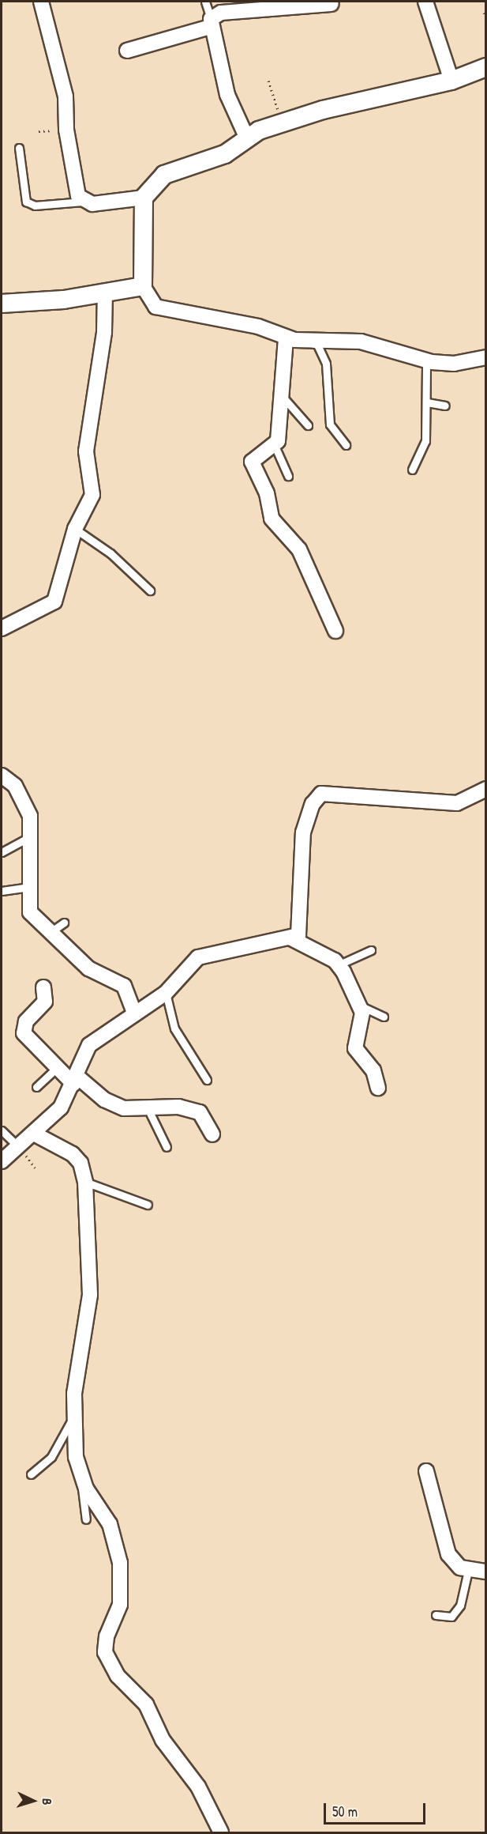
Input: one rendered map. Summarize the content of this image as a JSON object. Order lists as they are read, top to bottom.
{
  "scale_bar": "50 m",
  "north": "right"
}
